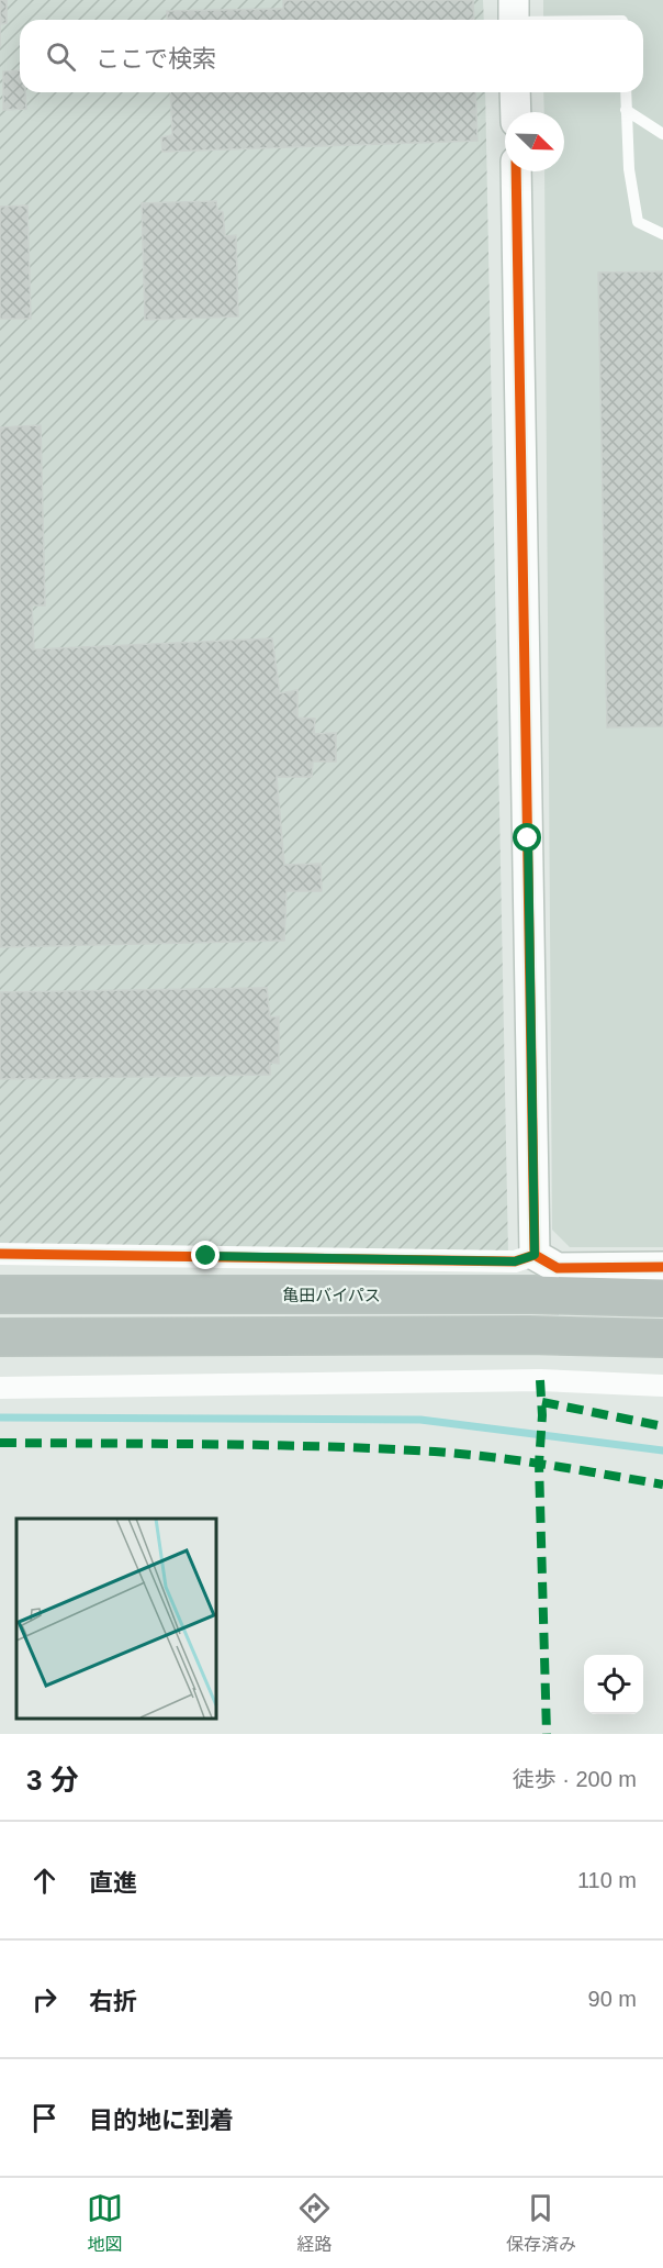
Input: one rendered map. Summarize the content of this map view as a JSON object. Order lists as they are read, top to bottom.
{
  "streets": {
    "highway": ["亀田バイパス"]
  },
  "north": "bottom right",
  "page": {
    "search": "ここで検索",
    "heading": ["3 分", "徒歩 · 200 m"],
    "list": [
      ["直進", "110 m"],
      ["右折", "90 m"],
      "目的地に到着"
    ],
    "nav": ["地図", "経路", "保存済み"]
  }
}
